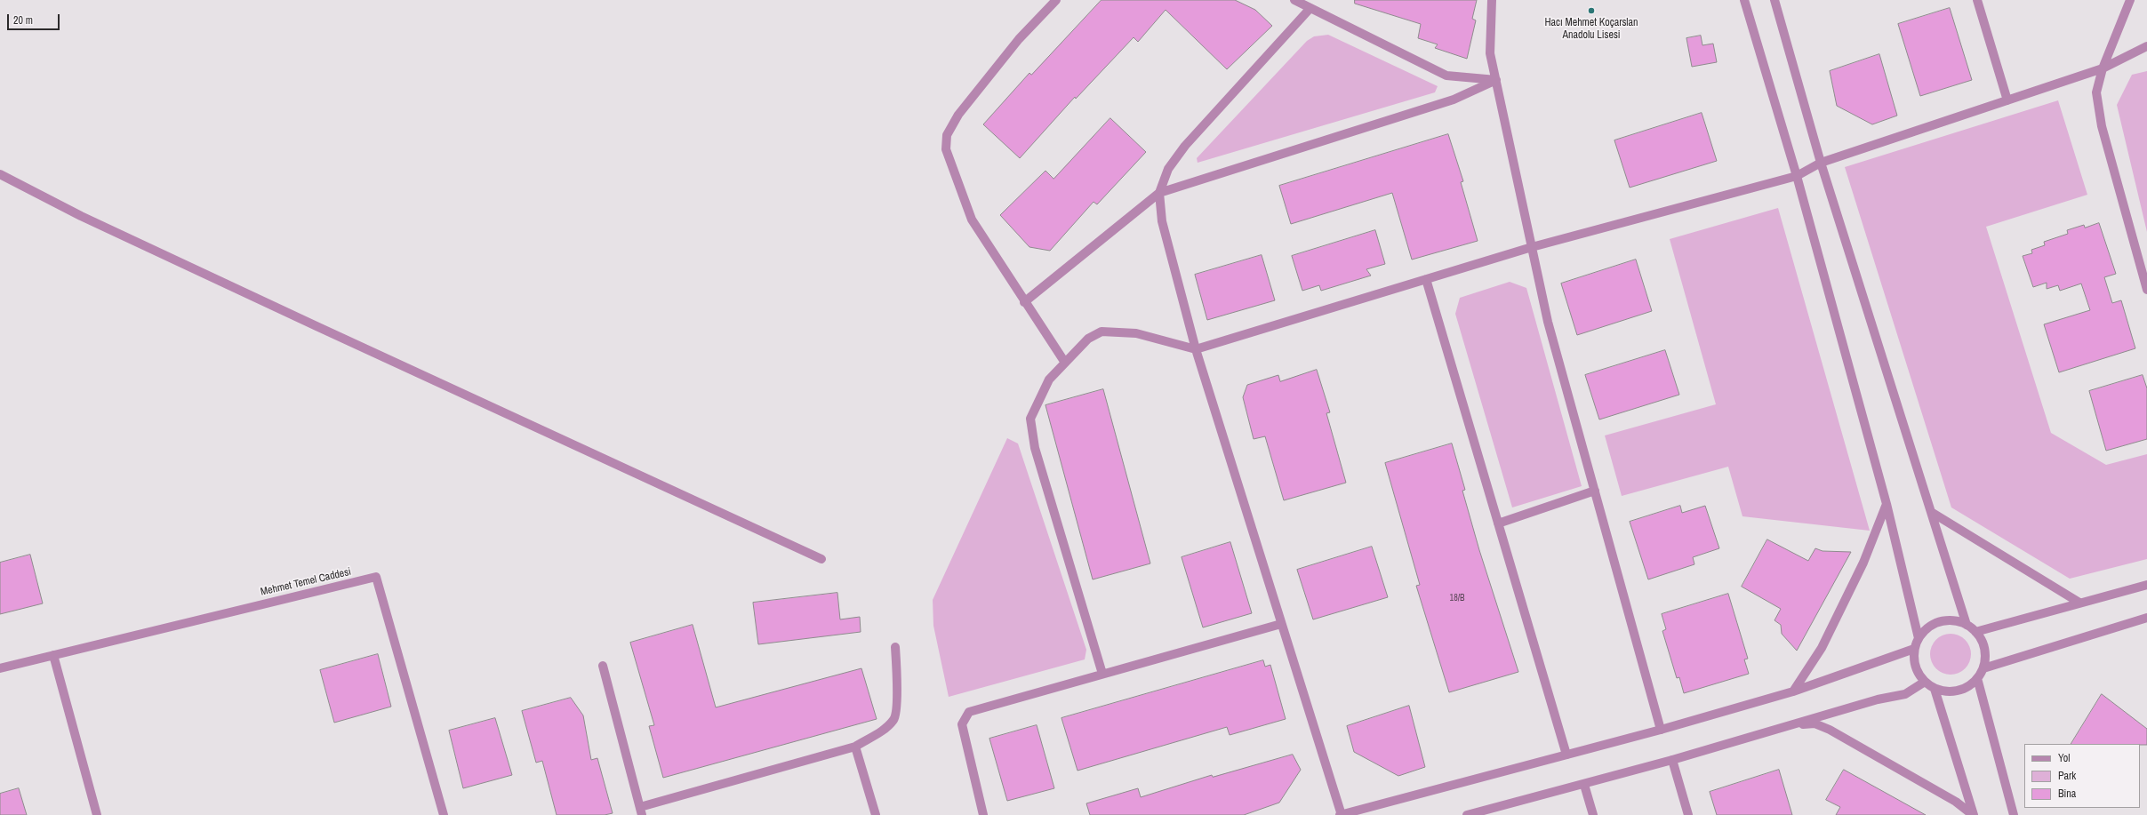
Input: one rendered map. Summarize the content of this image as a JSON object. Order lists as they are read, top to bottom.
{
  "streets": {
    "street": ["Mehmet Temel Caddesi"]
  },
  "places": ["Hacı Mehmet Koçarslan Anadolu Lisesi"],
  "house_numbers": ["18/B"],
  "legend": ["Yol", "Park", "Bina"],
  "scale_bar": "20 m"
}
